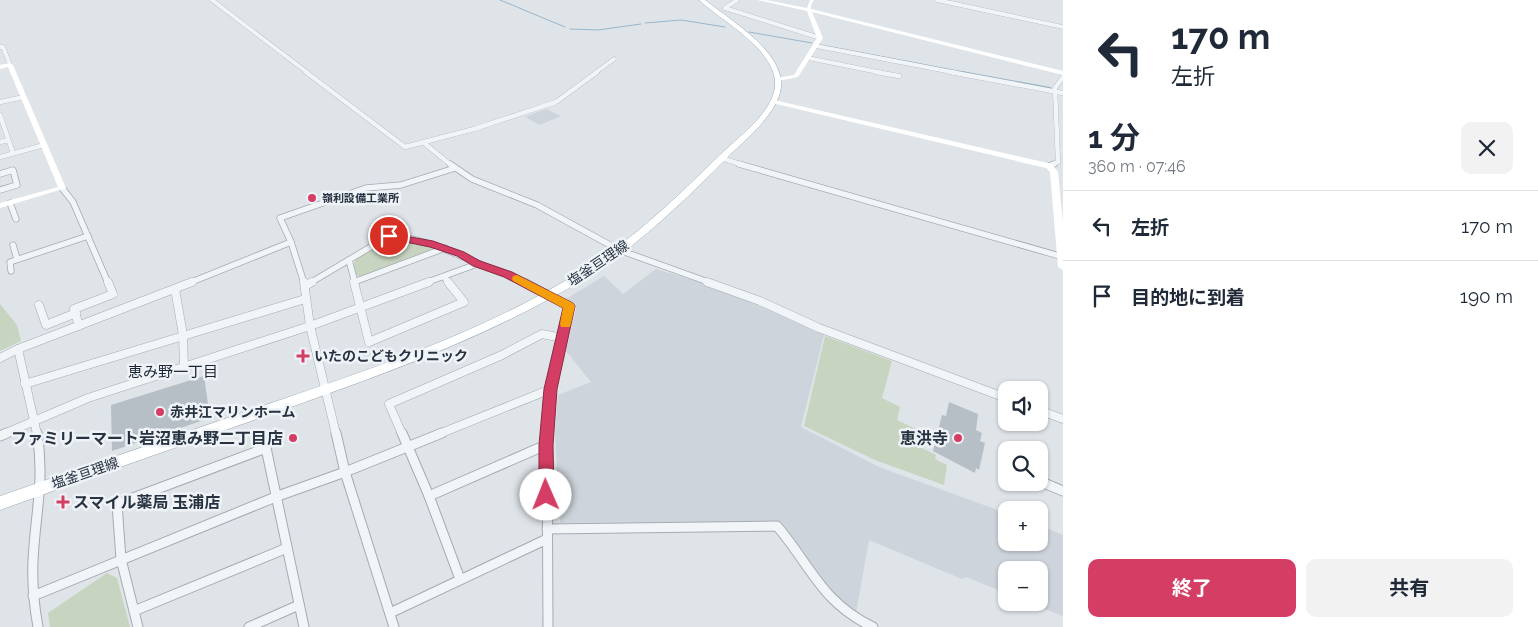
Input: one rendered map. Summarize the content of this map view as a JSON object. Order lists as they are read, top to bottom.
{
  "streets": {
    "main road": ["塩釜亘理線"]
  },
  "districts": ["恵み野一丁目"],
  "places": {
    "other": [
      "嶺利設備工業所",
      "赤井江マリンホーム",
      "ファミリーマート岩沼恵み野二丁目店",
      "恵洪寺"
    ],
    "health": ["いたのこどもクリニック", "スマイル薬局 玉浦店"]
  },
  "page": {
    "turn": ["170 m", "左折"],
    "heading": ["1 分", "360 m · 07:46"],
    "list": [
      {
        "name": "左折",
        "value": "170 m"
      },
      {
        "name": "目的地に到着",
        "value": "190 m"
      }
    ],
    "map_buttons": ["+", "−"],
    "buttons": ["終了", "共有"]
  }
}
